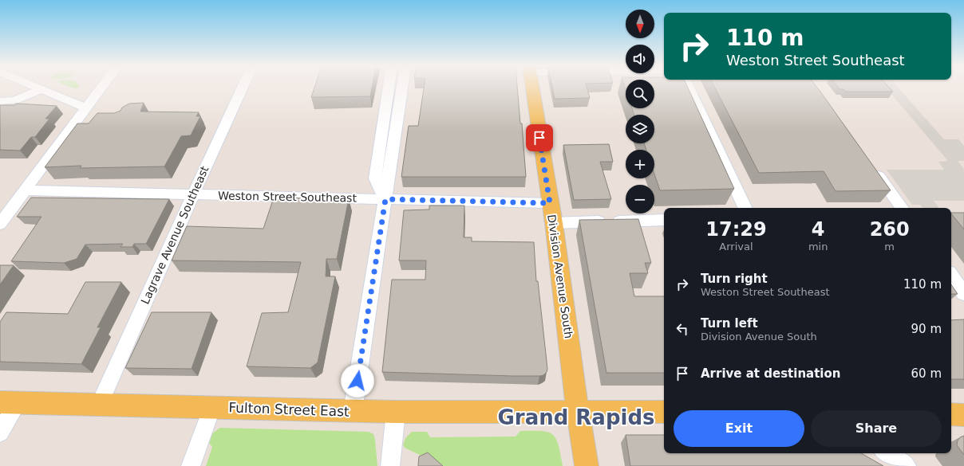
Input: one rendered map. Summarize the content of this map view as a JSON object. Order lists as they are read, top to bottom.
{
  "streets": {
    "main road": ["Division Avenue South", "Fulton Street East"],
    "street": ["Weston Street Southeast", "Lagrave Avenue Southeast"]
  },
  "crossings": [
    ["Weston Street Southeast", "Lagrave Avenue Southeast"],
    ["Weston Street Southeast", "Division Avenue South"],
    ["Lagrave Avenue Southeast", "Fulton Street East"],
    ["Division Avenue South", "Fulton Street East"]
  ],
  "districts": ["Grand Rapids"],
  "north": "bottom",
  "page": {
    "map_buttons": ["+", "−"],
    "turn": ["110 m", "Weston Street Southeast"],
    "eta": [
      "17:29",
      "Arrival",
      "4",
      "min",
      "260",
      "m"
    ],
    "list": [
      {
        "name": "Turn right",
        "note": "Weston Street Southeast",
        "value": "110 m"
      },
      {
        "name": "Turn left",
        "note": "Division Avenue South",
        "value": "90 m"
      },
      {
        "name": "Arrive at destination",
        "value": "60 m"
      }
    ],
    "buttons": ["Exit", "Share"]
  }
}
